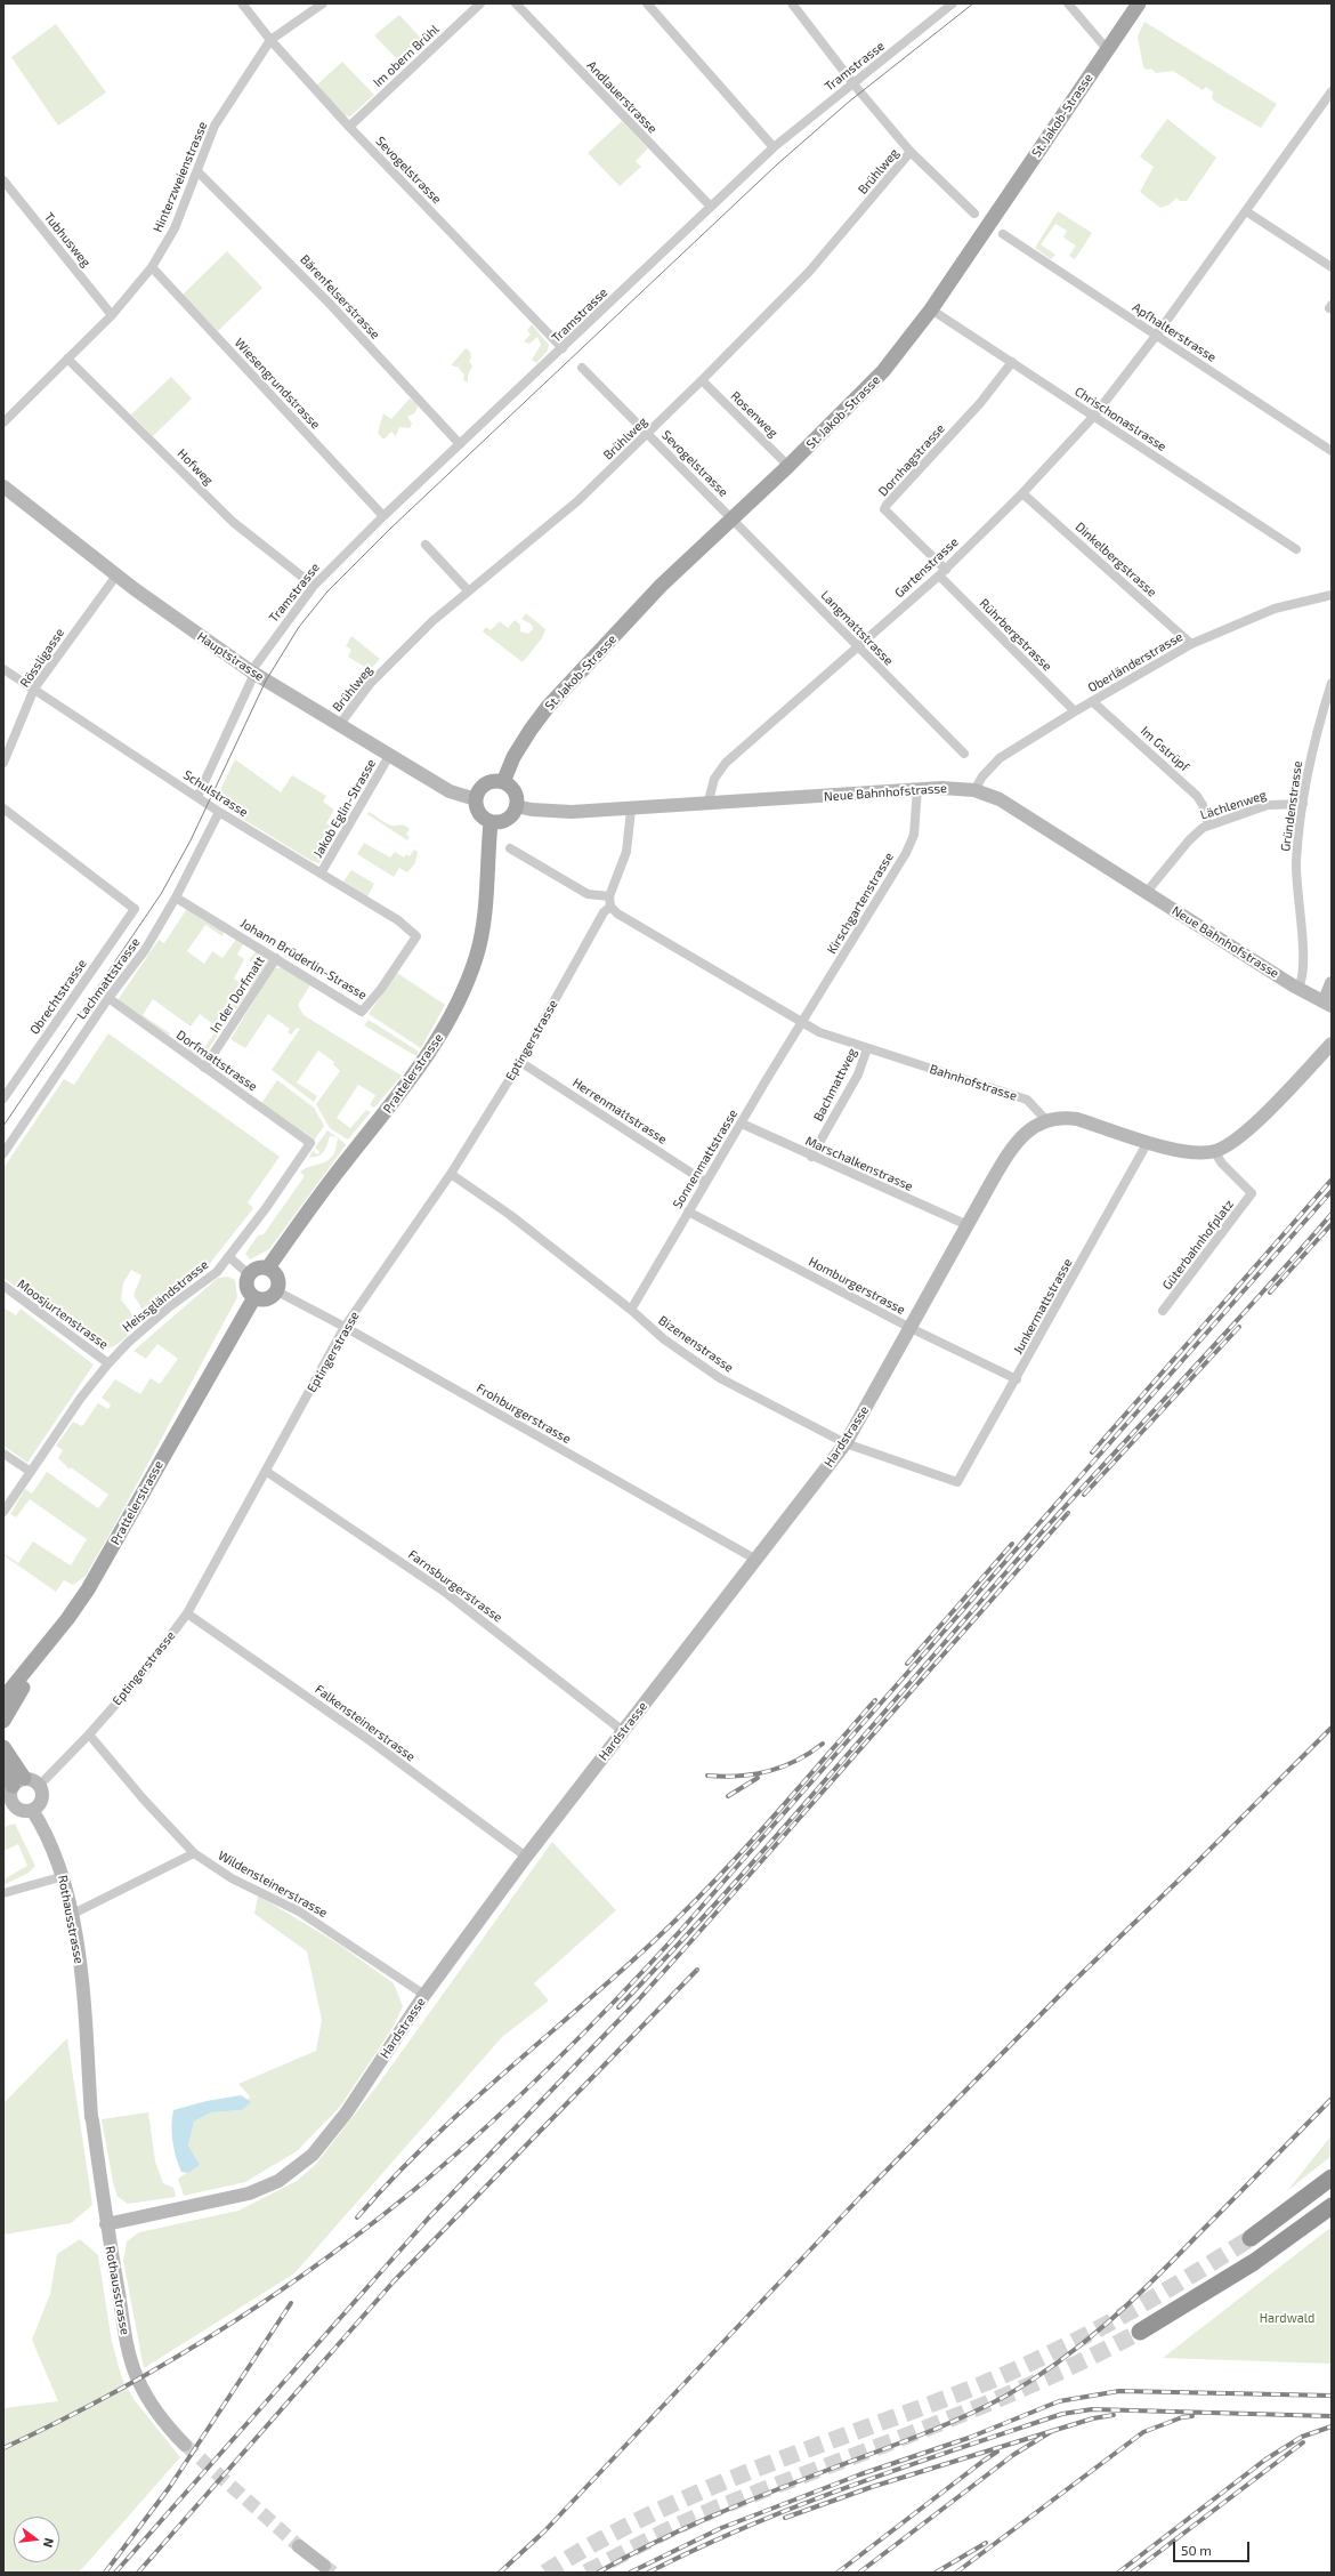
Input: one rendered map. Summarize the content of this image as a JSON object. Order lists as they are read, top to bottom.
{
  "streets": {
    "main road": ["St. Jakob-Strasse", "Prattelerstrasse"],
    "street": [
      "Im obern Brühl",
      "Tramstrasse",
      "Andlauerstrasse",
      "Sevogelstrasse",
      "Brühlweg",
      "Hinterzweienstrasse",
      "Tubhusweg",
      "Bärenfelserstrasse",
      "Apfhalterstrasse",
      "Wiesengrundstrasse",
      "Rosenweg",
      "Chrischonastrasse",
      "Dornhagstrasse",
      "Hofweg",
      "Dinkelbergstrasse",
      "Gartenstrasse",
      "Langmattstrasse",
      "Rührbergstrasse",
      "Hauptstrasse",
      "Rössligasse",
      "Oberländerstrasse",
      "Im Gstrüpf",
      "Neue Bahnhofstrasse",
      "Schulstrasse",
      "Lächlenweg",
      "Gründenstrasse",
      "Jakob Eglin-Strasse",
      "Kirschgartenstrasse",
      "Johann Brüderlin-Strasse",
      "Lachmattstrasse",
      "In der Dorfmatt",
      "Obrechtstrasse",
      "Eptingerstrasse",
      "Dorfmattstrasse",
      "Bahnhofstrasse",
      "Bachmattweg",
      "Herrenmattstrasse",
      "Sonnenmattstrasse",
      "Marschalkenstrasse",
      "Güterbahnhofplatz",
      "Homburgerstrasse",
      "Heissgländstrasse",
      "Junkermattstrasse",
      "Moosjurtenstrasse",
      "Bizenenstrasse",
      "Frohburgerstrasse",
      "Hardstrasse",
      "Farnsburgerstrasse",
      "Falkensteinerstrasse",
      "Wildensteinerstrasse",
      "Rothausstrasse"
    ]
  },
  "crossings": [
    ["Im obern Brühl", "Sevogelstrasse"],
    ["Tramstrasse", "Andlauerstrasse"],
    ["Tramstrasse", "Sevogelstrasse"],
    ["Tramstrasse", "Bärenfelserstrasse"],
    ["Tramstrasse", "Wiesengrundstrasse"],
    ["Tramstrasse", "Hofweg"],
    ["Tramstrasse", "Hauptstrasse"],
    ["Tramstrasse", "Schulstrasse"],
    ["St. Jakob-Strasse", "Sevogelstrasse"],
    ["St. Jakob-Strasse", "Rosenweg"],
    ["St. Jakob-Strasse", "Chrischonastrasse"],
    ["St. Jakob-Strasse", "Langmattstrasse"],
    ["St. Jakob-Strasse", "Hauptstrasse"],
    ["St. Jakob-Strasse", "Neue Bahnhofstrasse"],
    ["St. Jakob-Strasse", "Prattelerstrasse"],
    ["Sevogelstrasse", "Brühlweg"],
    ["Sevogelstrasse", "Hinterzweienstrasse"],
    ["Sevogelstrasse", "Langmattstrasse"],
    ["Brühlweg", "Rosenweg"],
    ["Brühlweg", "Hauptstrasse"],
    ["Hinterzweienstrasse", "Tubhusweg"],
    ["Hinterzweienstrasse", "Bärenfelserstrasse"],
    ["Hinterzweienstrasse", "Wiesengrundstrasse"],
    ["Hinterzweienstrasse", "Hofweg"],
    ["Apfhalterstrasse", "Gartenstrasse"],
    ["Chrischonastrasse", "Dornhagstrasse"],
    ["Chrischonastrasse", "Gartenstrasse"],
    ["Dornhagstrasse", "Gartenstrasse"],
    ["Dornhagstrasse", "Rührbergstrasse"],
    ["Dinkelbergstrasse", "Gartenstrasse"],
    ["Dinkelbergstrasse", "Oberländerstrasse"],
    ["Gartenstrasse", "Langmattstrasse"],
    ["Gartenstrasse", "Rührbergstrasse"],
    ["Gartenstrasse", "Neue Bahnhofstrasse"],
    ["Rührbergstrasse", "Oberländerstrasse"],
    ["Hauptstrasse", "Rössligasse"],
    ["Hauptstrasse", "Neue Bahnhofstrasse"],
    ["Hauptstrasse", "Jakob Eglin-Strasse"],
    ["Hauptstrasse", "Prattelerstrasse"],
    ["Rössligasse", "Schulstrasse"],
    ["Oberländerstrasse", "Im Gstrüpf"],
    ["Oberländerstrasse", "Neue Bahnhofstrasse"],
    ["Im Gstrüpf", "Lächlenweg"],
    ["Neue Bahnhofstrasse", "Lächlenweg"],
    ["Neue Bahnhofstrasse", "Gründenstrasse"],
    ["Neue Bahnhofstrasse", "Kirschgartenstrasse"],
    ["Neue Bahnhofstrasse", "Prattelerstrasse"],
    ["Schulstrasse", "Jakob Eglin-Strasse"],
    ["Schulstrasse", "Johann Brüderlin-Strasse"],
    ["Schulstrasse", "Lachmattstrasse"],
    ["Lächlenweg", "Gründenstrasse"],
    ["Kirschgartenstrasse", "Bahnhofstrasse"],
    ["Kirschgartenstrasse", "Sonnenmattstrasse"],
    ["Johann Brüderlin-Strasse", "Lachmattstrasse"],
    ["Johann Brüderlin-Strasse", "In der Dorfmatt"],
    ["Lachmattstrasse", "Dorfmattstrasse"],
    ["In der Dorfmatt", "Dorfmattstrasse"],
    ["Eptingerstrasse", "Bahnhofstrasse"],
    ["Eptingerstrasse", "Herrenmattstrasse"],
    ["Eptingerstrasse", "Bizenenstrasse"],
    ["Eptingerstrasse", "Frohburgerstrasse"],
    ["Eptingerstrasse", "Farnsburgerstrasse"],
    ["Eptingerstrasse", "Falkensteinerstrasse"],
    ["Eptingerstrasse", "Wildensteinerstrasse"],
    ["Eptingerstrasse", "Rothausstrasse"],
    ["Dorfmattstrasse", "Heissgländstrasse"],
    ["Prattelerstrasse", "Frohburgerstrasse"],
    ["Bahnhofstrasse", "Bachmattweg"],
    ["Bahnhofstrasse", "Sonnenmattstrasse"],
    ["Bahnhofstrasse", "Hardstrasse"],
    ["Bachmattweg", "Marschalkenstrasse"],
    ["Herrenmattstrasse", "Sonnenmattstrasse"],
    ["Sonnenmattstrasse", "Marschalkenstrasse"],
    ["Sonnenmattstrasse", "Homburgerstrasse"],
    ["Sonnenmattstrasse", "Bizenenstrasse"],
    ["Marschalkenstrasse", "Hardstrasse"],
    ["Homburgerstrasse", "Junkermattstrasse"],
    ["Homburgerstrasse", "Hardstrasse"],
    ["Heissgländstrasse", "Moosjurtenstrasse"],
    ["Junkermattstrasse", "Bizenenstrasse"],
    ["Bizenenstrasse", "Hardstrasse"],
    ["Frohburgerstrasse", "Hardstrasse"],
    ["Hardstrasse", "Farnsburgerstrasse"],
    ["Hardstrasse", "Falkensteinerstrasse"],
    ["Hardstrasse", "Wildensteinerstrasse"],
    ["Hardstrasse", "Rothausstrasse"]
  ],
  "parks": ["Hardwald"],
  "scale_bar": "50 m",
  "north": "right"
}
